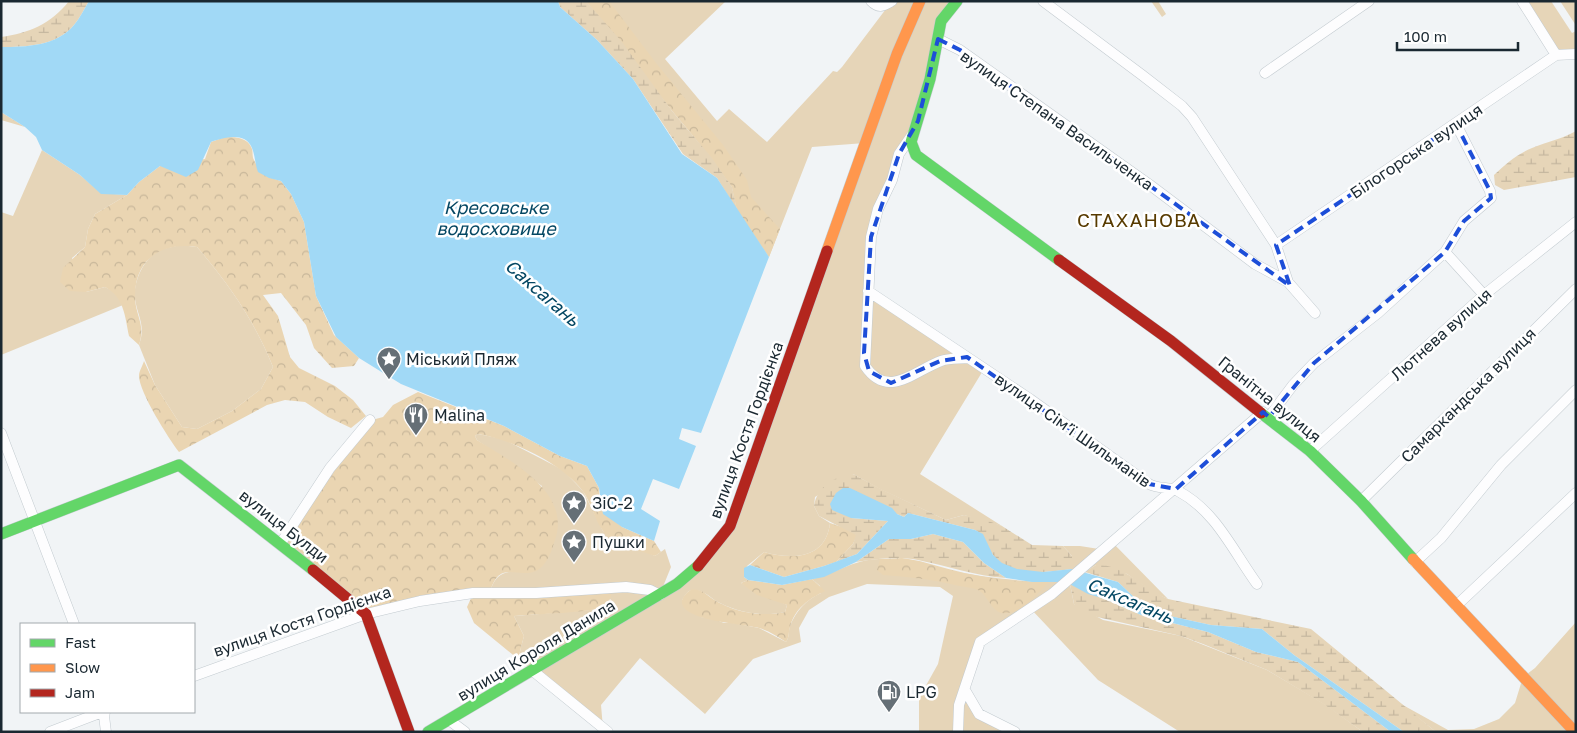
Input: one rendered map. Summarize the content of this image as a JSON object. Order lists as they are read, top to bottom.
{
  "streets": {
    "street": [
      "вулиця Степана Васильченка",
      "Білогорська вулиця",
      "Лютнева вулиця",
      "Самаркандська вулиця",
      "Гранітна вулиця",
      "вулиця Костя Гордієнка",
      "вулиця Сімʼї Шильманів",
      "вулиця Булди",
      "вулиця Короля Данила"
    ]
  },
  "crossings": [
    ["Лютнева вулиця", "Гранітна вулиця"],
    ["Самаркандська вулиця", "Гранітна вулиця"],
    ["вулиця Костя Гордієнка", "вулиця Булди"],
    ["вулиця Костя Гордієнка", "вулиця Короля Данила"]
  ],
  "districts": ["СТАХАНОВА"],
  "water": ["Кресовське водосховище", "Саксагань"],
  "places": {
    "place": ["Міський Пляж", "ЗіС-2", "Пушки"],
    "restaurant": ["Malina"],
    "fuel station": ["LPG"]
  },
  "legend": ["Fast", "Slow", "Jam"],
  "scale_bar": "100 m"
}
